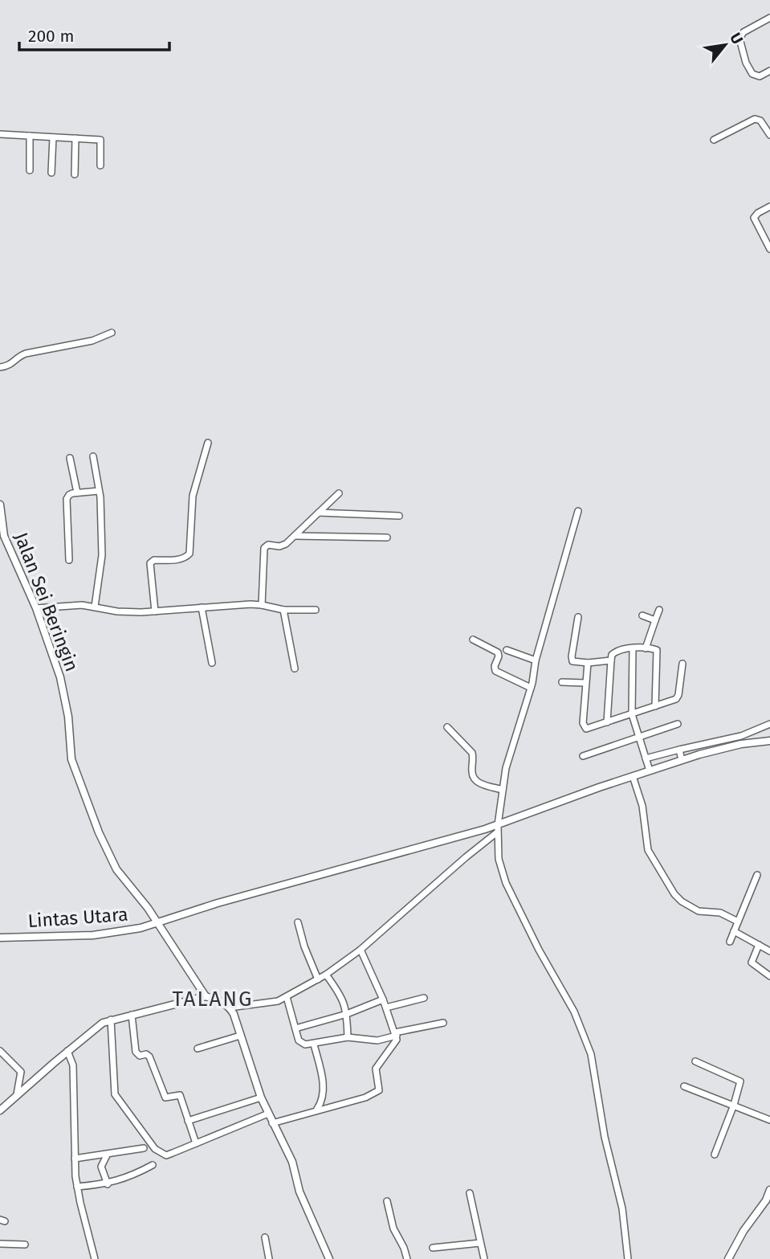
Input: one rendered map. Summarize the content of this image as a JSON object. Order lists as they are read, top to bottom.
{
  "streets": {
    "street": ["Jalan Sei Beringin", "Lintas Utara"]
  },
  "crossings": [
    ["Jalan Sei Beringin", "Lintas Utara"]
  ],
  "districts": ["TALANG"],
  "scale_bar": "200 m",
  "north": "top right"
}
